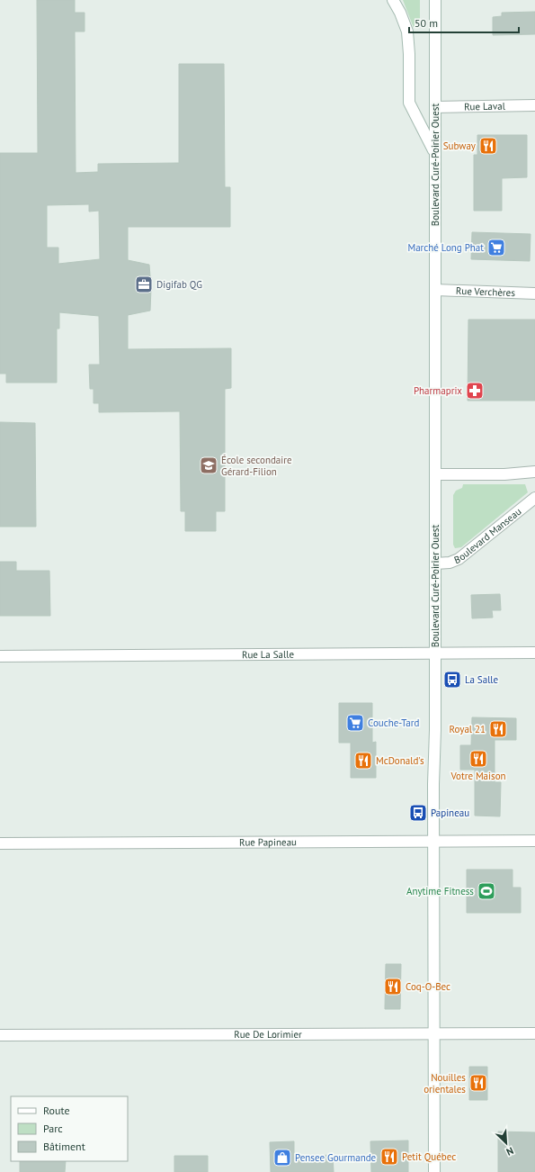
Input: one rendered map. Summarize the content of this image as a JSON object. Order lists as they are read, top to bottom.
{
  "streets": {
    "street": [
      "Rue Laval",
      "Boulevard Curé-Poirier Ouest",
      "Rue Verchères",
      "Boulevard Manseau",
      "Rue La Salle",
      "Rue Papineau",
      "Rue De Lorimier"
    ]
  },
  "crossings": [
    ["Rue Laval", "Boulevard Curé-Poirier Ouest"],
    ["Boulevard Curé-Poirier Ouest", "Rue Verchères"],
    ["Boulevard Curé-Poirier Ouest", "Boulevard Manseau"],
    ["Boulevard Curé-Poirier Ouest", "Rue La Salle"],
    ["Boulevard Curé-Poirier Ouest", "Rue Papineau"],
    ["Boulevard Curé-Poirier Ouest", "Rue De Lorimier"]
  ],
  "places": {
    "restaurant": [
      "Subway",
      "Royal 21",
      "Votre Maison",
      "McDonald's",
      "Coq-O-Bec",
      "Nouilles orientales",
      "Petit Québec"
    ],
    "supermarket": ["Marché Long Phat", "Couche-Tard"],
    "office": ["Digifab QG"],
    "pharmacy": ["Pharmaprix"],
    "school or university": ["École secondaire Gérard-Filion"],
    "bus stop": ["La Salle", "Papineau"],
    "sports": ["Anytime Fitness"],
    "shop": ["Pensee Gourmande"]
  },
  "legend": ["Route", "Parc", "Bâtiment"],
  "scale_bar": "50 m",
  "north": "bottom right"
}
